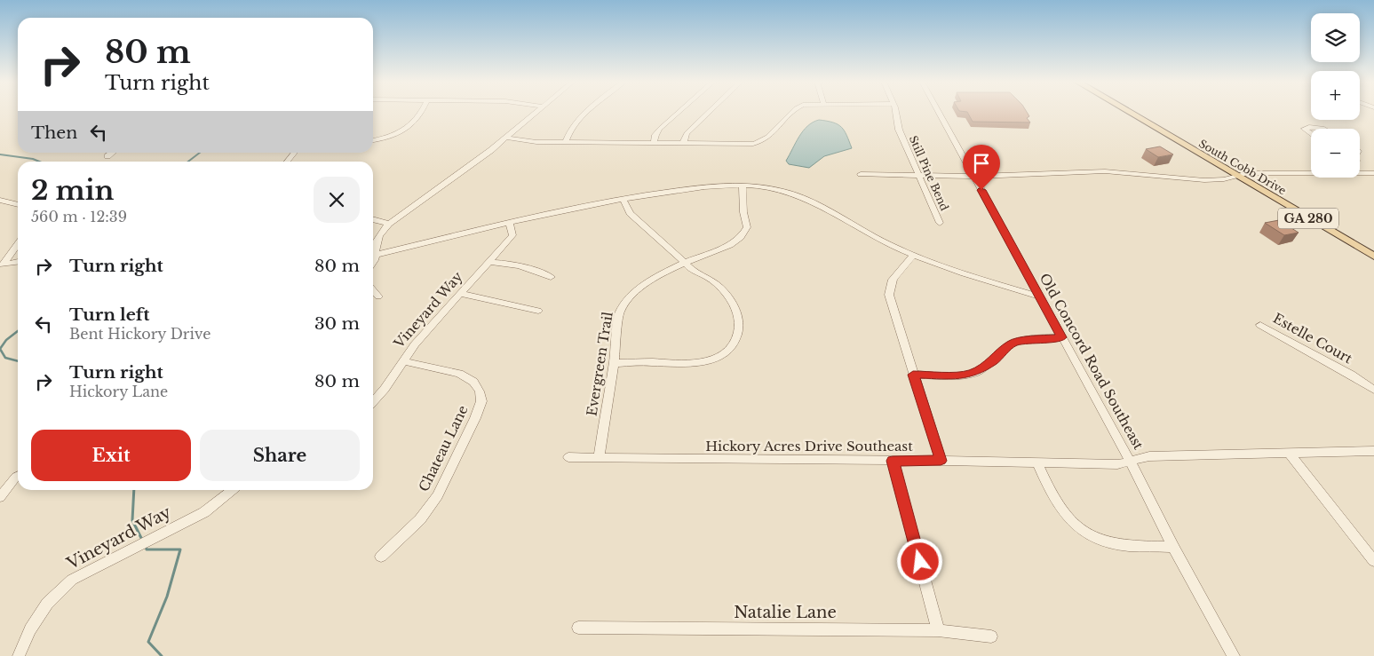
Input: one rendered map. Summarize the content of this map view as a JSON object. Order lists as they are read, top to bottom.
{
  "streets": {
    "main road": ["South Cobb Drive", "GA 280"],
    "street": [
      "Still Pine Bend",
      "Vineyard Way",
      "Estelle Court",
      "Old Concord Road Southeast",
      "Evergreen Trail",
      "Hickory Acres Drive Southeast",
      "Chateau Lane",
      "Natalie Lane"
    ]
  },
  "crossings": [
    ["Vineyard Way", "Chateau Lane"],
    ["Old Concord Road Southeast", "Hickory Acres Drive Southeast"],
    ["Evergreen Trail", "Hickory Acres Drive Southeast"]
  ],
  "page": {
    "map_buttons": ["+", "−"],
    "turn": ["80 m", "Turn right"],
    "then": "Then",
    "heading": ["2 min", "560 m · 12:39"],
    "list": [
      {
        "name": "Turn right",
        "value": "80 m"
      },
      {
        "name": "Turn left",
        "note": "Bent Hickory Drive",
        "value": "30 m"
      },
      {
        "name": "Turn right",
        "note": "Hickory Lane",
        "value": "80 m"
      }
    ],
    "buttons": ["Exit", "Share"]
  }
}
